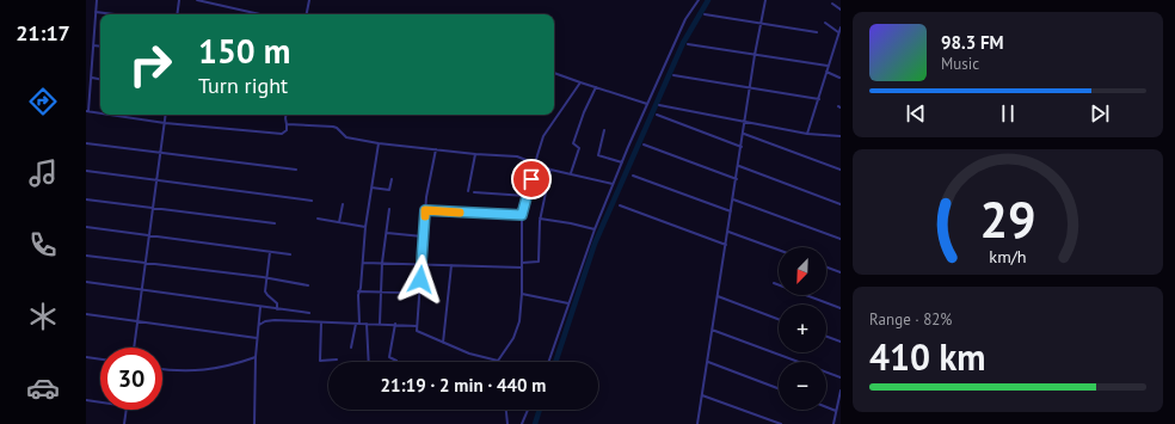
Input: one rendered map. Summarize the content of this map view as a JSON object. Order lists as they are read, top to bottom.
{
  "north": "bottom left",
  "page": {
    "tabs": "21:17",
    "turn": ["150 m", "Turn right"],
    "song": ["98.3 FM", "Music"],
    "map_buttons": ["+", "−"],
    "tile": ["Range · 82%", "410 km"],
    "limit": "30",
    "trip": "21:19 · 2 min · 440 m",
    "gauge": ["29", "km/h"]
  }
}
